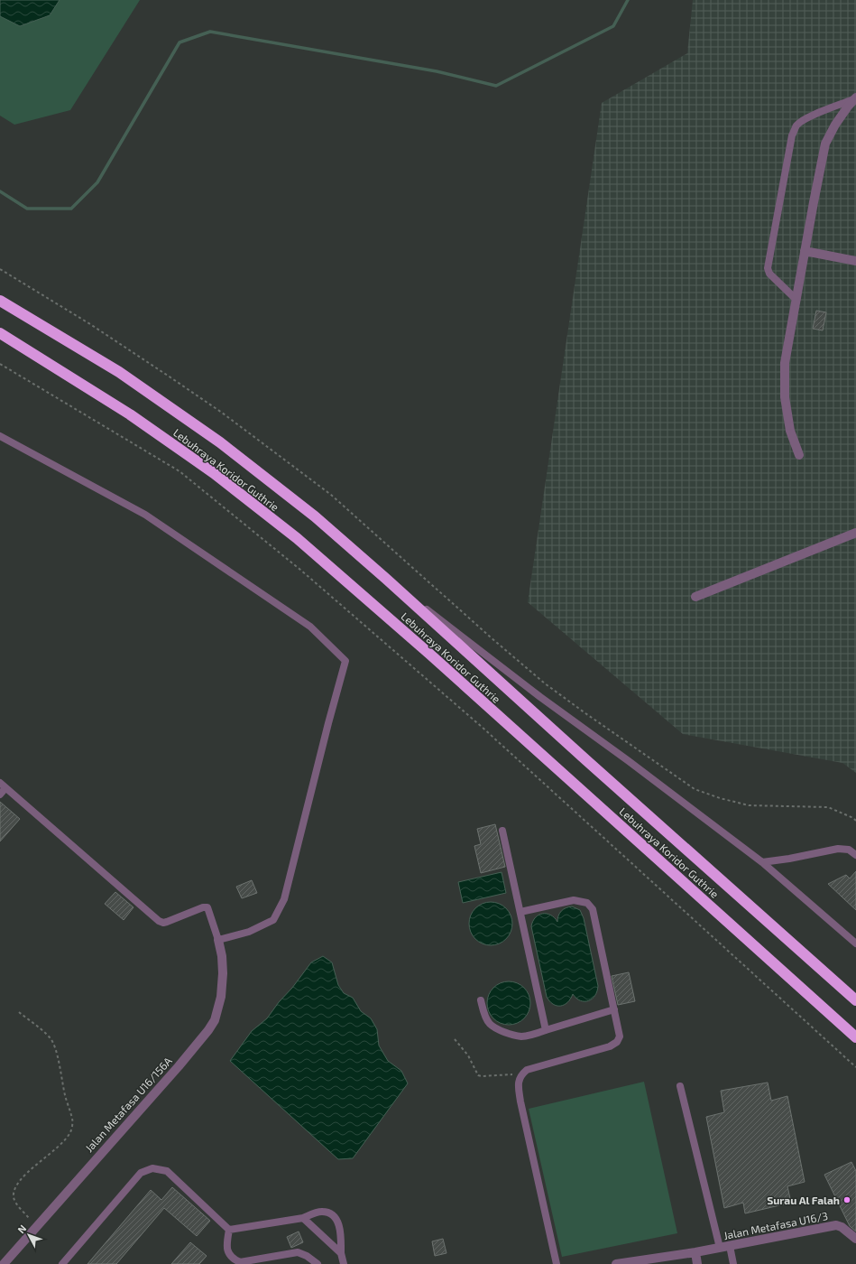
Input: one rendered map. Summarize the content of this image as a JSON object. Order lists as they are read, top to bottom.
{
  "streets": {
    "highway": ["Lebuhraya Koridor Guthrie"],
    "street": ["Jalan Metafasa U16/156A", "Jalan Metafasa U16/3"]
  },
  "places": ["Surau Al Falah"],
  "north": "top left"
}
